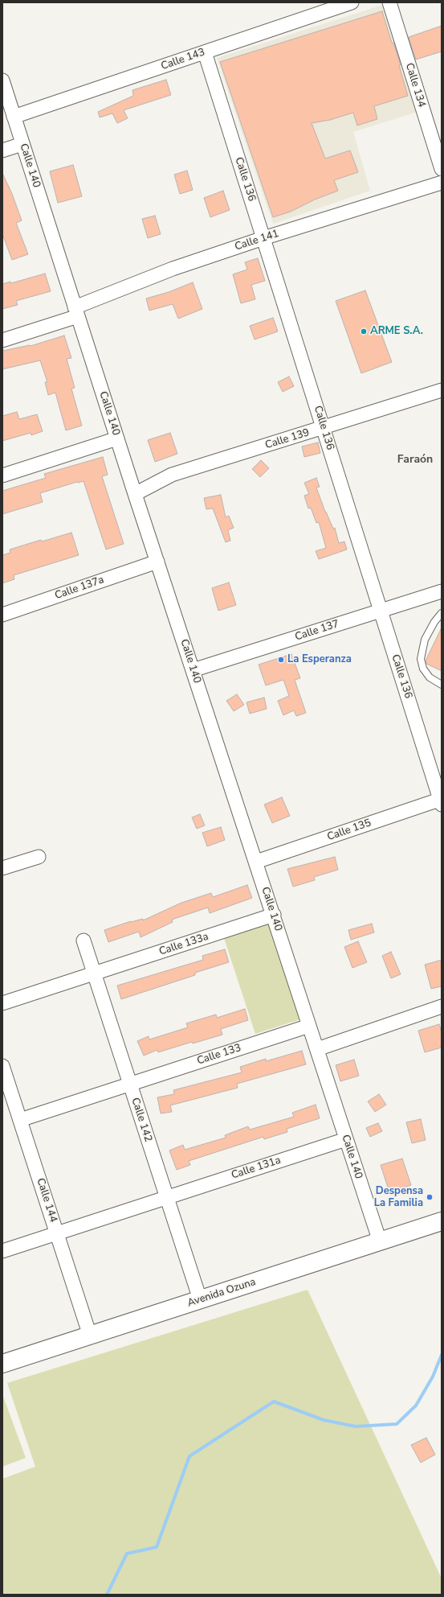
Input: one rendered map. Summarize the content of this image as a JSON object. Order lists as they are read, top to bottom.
{
  "streets": {
    "main road": ["Avenida Ozuna"],
    "street": [
      "Calle 143",
      "Calle 134",
      "Calle 140",
      "Calle 136",
      "Calle 141",
      "Calle 139",
      "Calle 137a",
      "Calle 137",
      "Calle 135",
      "Calle 133a",
      "Calle 133",
      "Calle 142",
      "Calle 131a",
      "Calle 144"
    ]
  },
  "crossings": [
    ["Calle 143", "Calle 140"],
    ["Calle 143", "Calle 136"],
    ["Calle 140", "Calle 141"],
    ["Calle 140", "Calle 139"],
    ["Calle 140", "Calle 137a"],
    ["Calle 140", "Calle 137"],
    ["Calle 140", "Calle 135"],
    ["Calle 140", "Calle 133a"],
    ["Calle 140", "Calle 133"],
    ["Calle 140", "Calle 131a"],
    ["Calle 140", "Avenida Ozuna"],
    ["Calle 136", "Calle 141"],
    ["Calle 136", "Calle 139"],
    ["Calle 136", "Calle 137"],
    ["Calle 136", "Calle 135"],
    ["Calle 133a", "Calle 142"],
    ["Calle 133", "Calle 142"],
    ["Calle 133", "Calle 144"],
    ["Calle 142", "Calle 131a"],
    ["Calle 142", "Avenida Ozuna"],
    ["Calle 131a", "Calle 144"],
    ["Calle 144", "Avenida Ozuna"]
  ],
  "districts": ["Faraón"],
  "places": ["ARME S.A.", "La Esperanza", "Despensa La Familia"]
}
